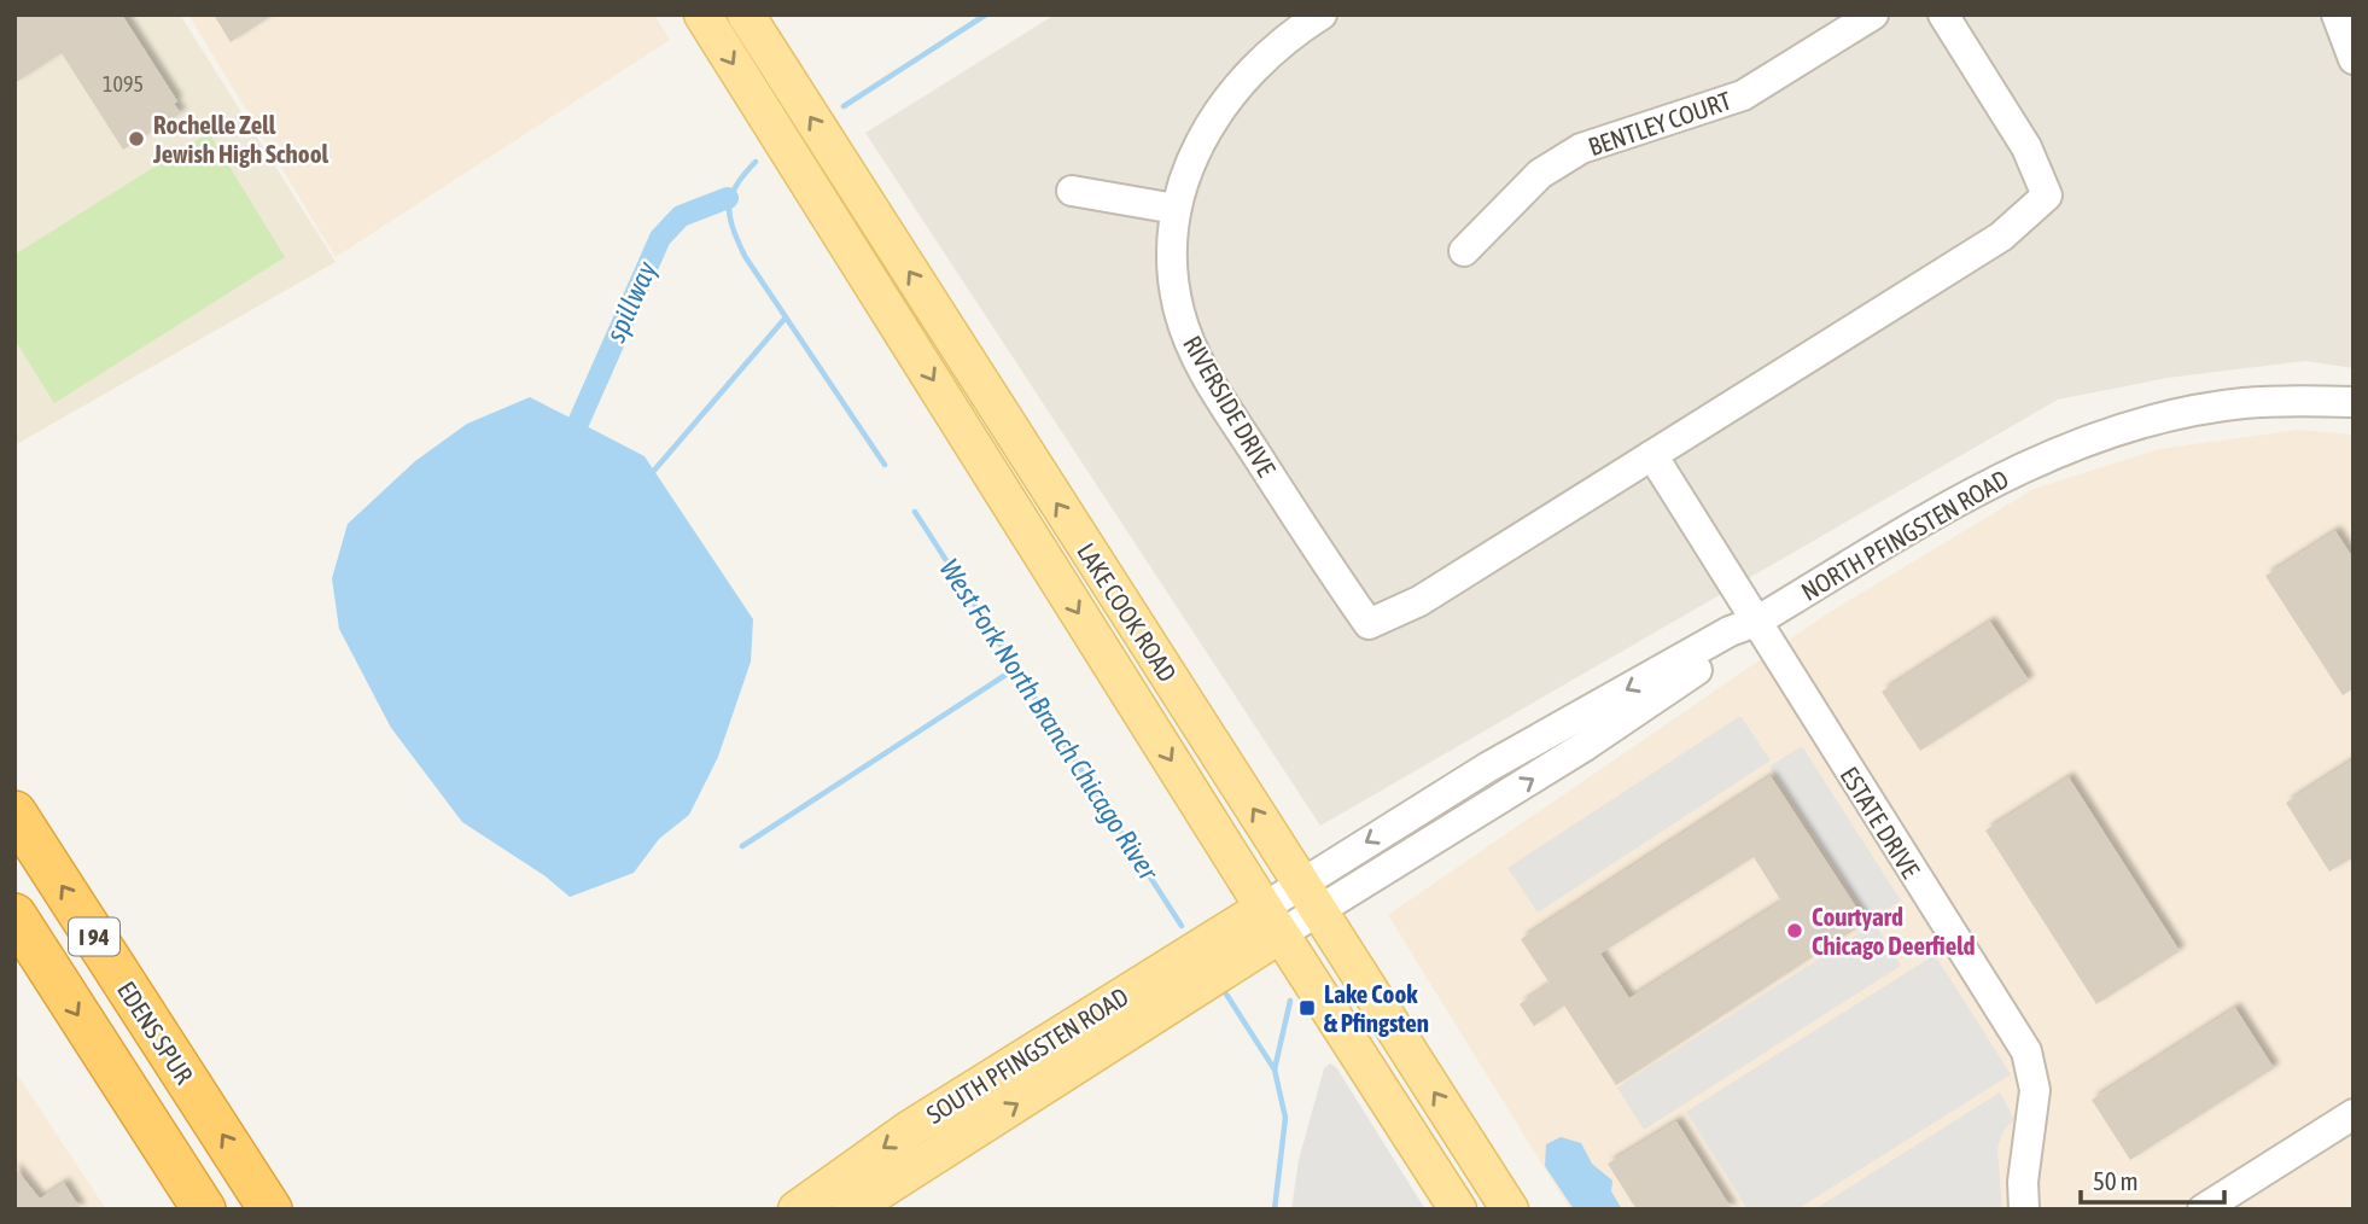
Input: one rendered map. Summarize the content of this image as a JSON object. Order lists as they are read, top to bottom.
{
  "streets": {
    "highway": ["I 94", "EDENS SPUR"],
    "main road": ["LAKE COOK ROAD", "SOUTH PFINGSTEN ROAD"],
    "street": [
      "BENTLEY COURT",
      "RIVERSIDE DRIVE",
      "NORTH PFINGSTEN ROAD",
      "ESTATE DRIVE"
    ]
  },
  "crossings": [
    ["RIVERSIDE DRIVE", "ESTATE DRIVE"],
    ["NORTH PFINGSTEN ROAD", "LAKE COOK ROAD"],
    ["NORTH PFINGSTEN ROAD", "ESTATE DRIVE"],
    ["NORTH PFINGSTEN ROAD", "SOUTH PFINGSTEN ROAD"],
    ["LAKE COOK ROAD", "SOUTH PFINGSTEN ROAD"]
  ],
  "water": ["spillway", "West Fork North Branch Chicago River"],
  "places": {
    "other": ["Rochelle Zell Jewish High School", "Courtyard Chicago Deerfield"],
    "transit": ["Lake Cook & Pfingsten"]
  },
  "house_numbers": ["1095"],
  "scale_bar": "50 m"
}
